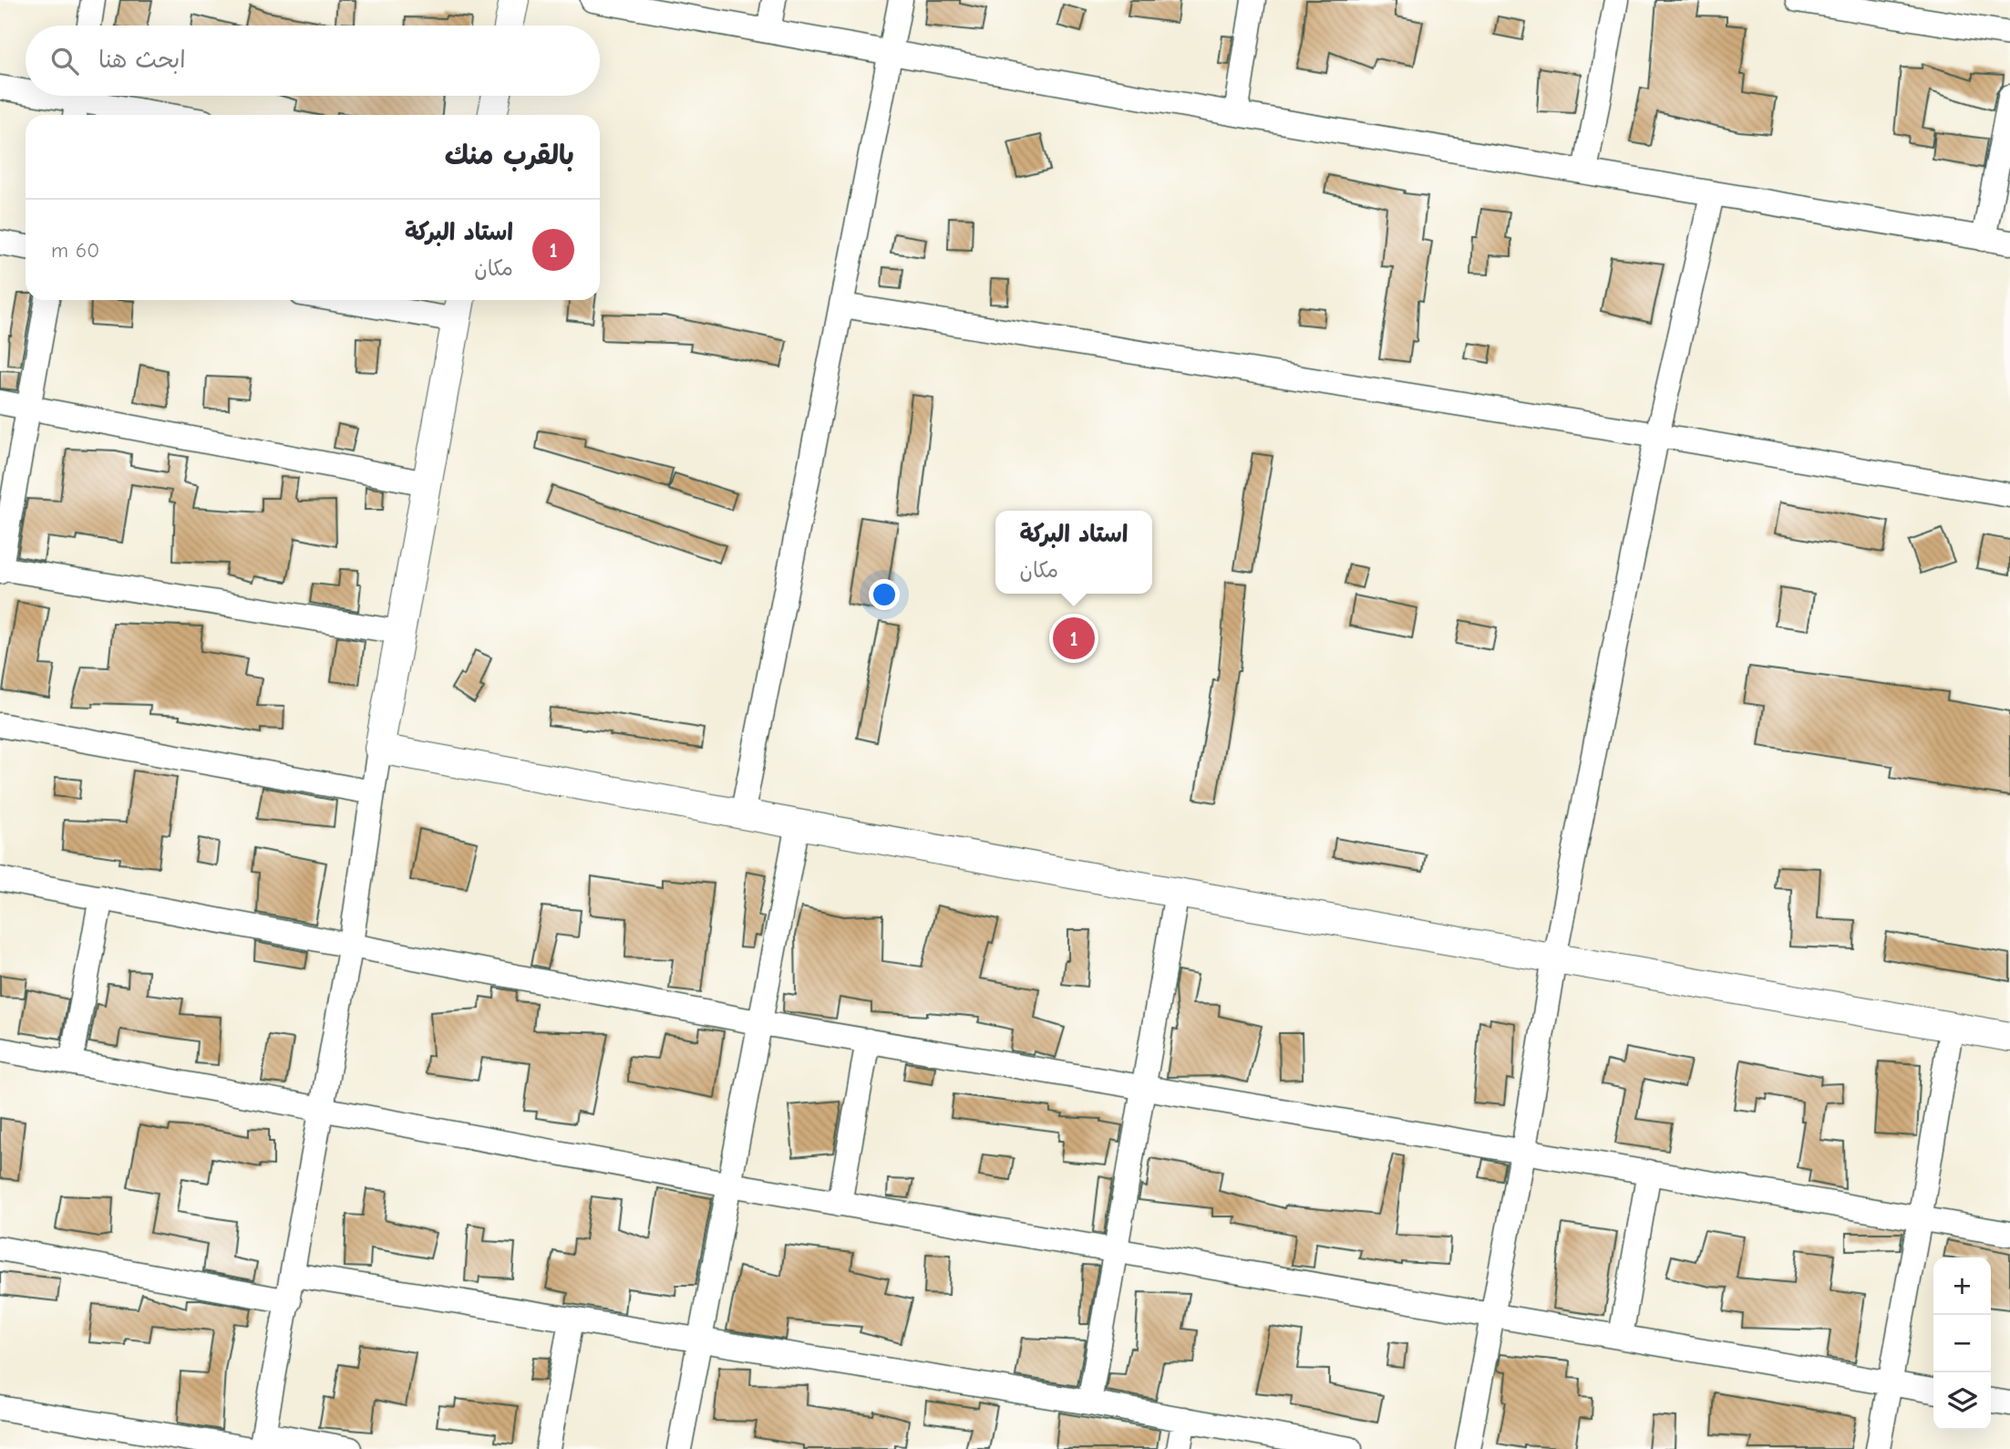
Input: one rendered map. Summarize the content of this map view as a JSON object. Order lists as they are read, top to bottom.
{
  "page": {
    "search": "ابحث هنا",
    "heading": "بالقرب منك",
    "list": [
      {
        "mark": "1",
        "name": "استاد البركة",
        "note": "مكان",
        "value": "60 m"
      }
    ],
    "popup": ["استاد البركة", "مكان"],
    "pins": "1",
    "map_buttons": ["+", "−"]
  }
}
